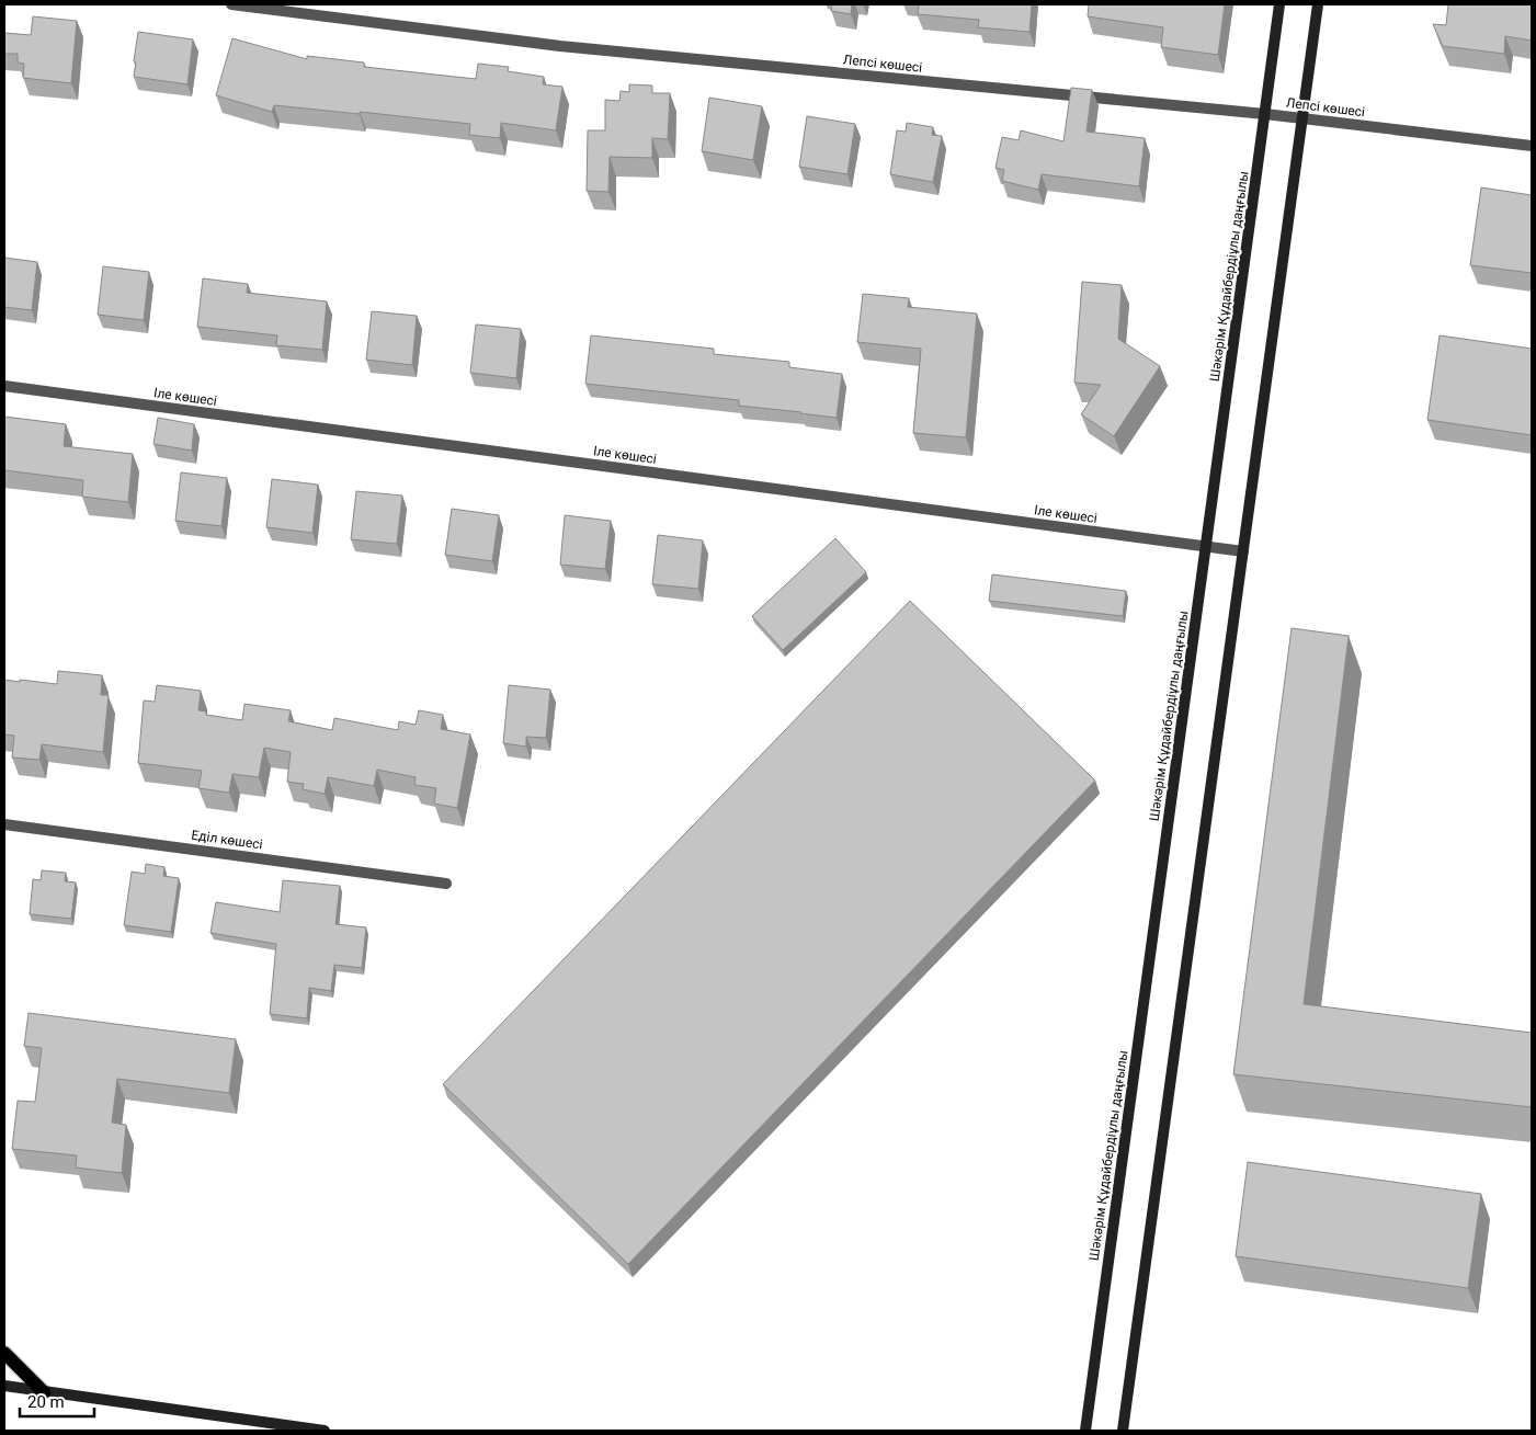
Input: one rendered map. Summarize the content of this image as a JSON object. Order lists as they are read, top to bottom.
{
  "streets": {
    "main road": ["Шәкәрім Құдайбердіұлы даңғылы"],
    "street": ["Лепсі көшесі", "Іле көшесі", "Еділ көшесі"]
  },
  "crossings": [
    ["Лепсі көшесі", "Шәкәрім Құдайбердіұлы даңғылы"],
    ["Шәкәрім Құдайбердіұлы даңғылы", "Іле көшесі"]
  ],
  "scale_bar": "20 m"
}
